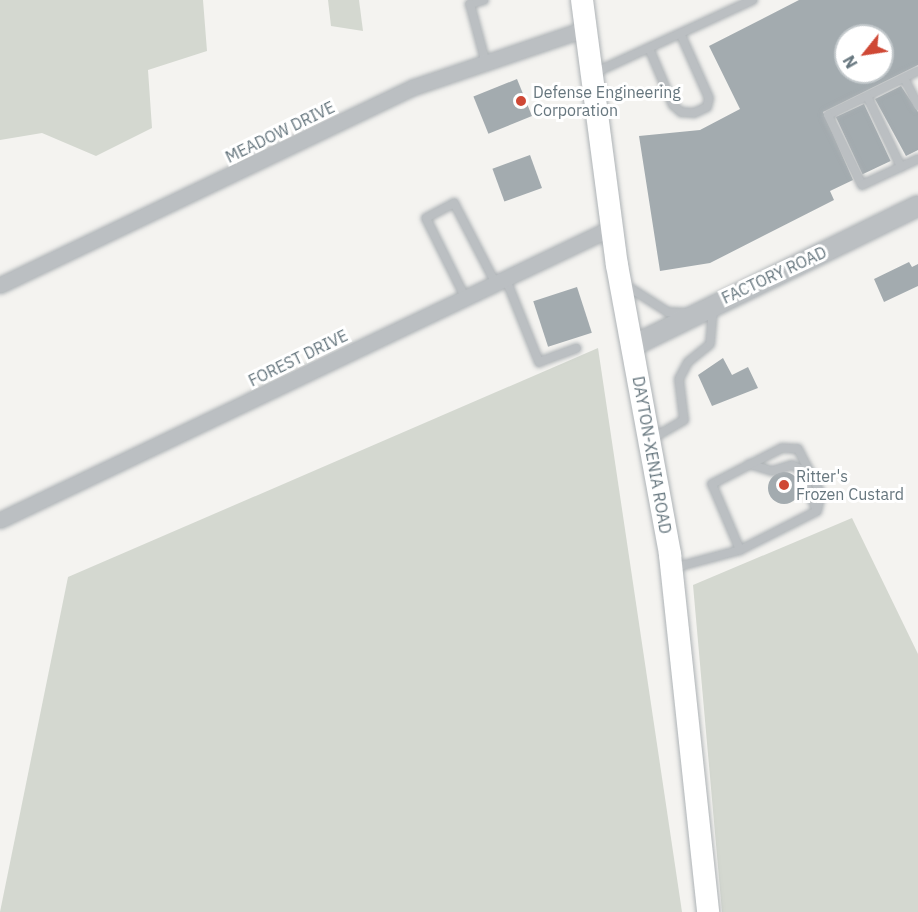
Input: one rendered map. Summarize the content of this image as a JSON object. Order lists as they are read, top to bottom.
{
  "streets": {
    "main road": ["DAYTON-XENIA ROAD"],
    "street": ["MEADOW DRIVE", "FACTORY ROAD", "FOREST DRIVE"]
  },
  "crossings": [
    ["MEADOW DRIVE", "DAYTON-XENIA ROAD"],
    ["FACTORY ROAD", "DAYTON-XENIA ROAD"],
    ["FOREST DRIVE", "DAYTON-XENIA ROAD"]
  ],
  "places": ["Defense Engineering Corporation", "Ritter's Frozen Custard"],
  "north": "bottom left"
}
